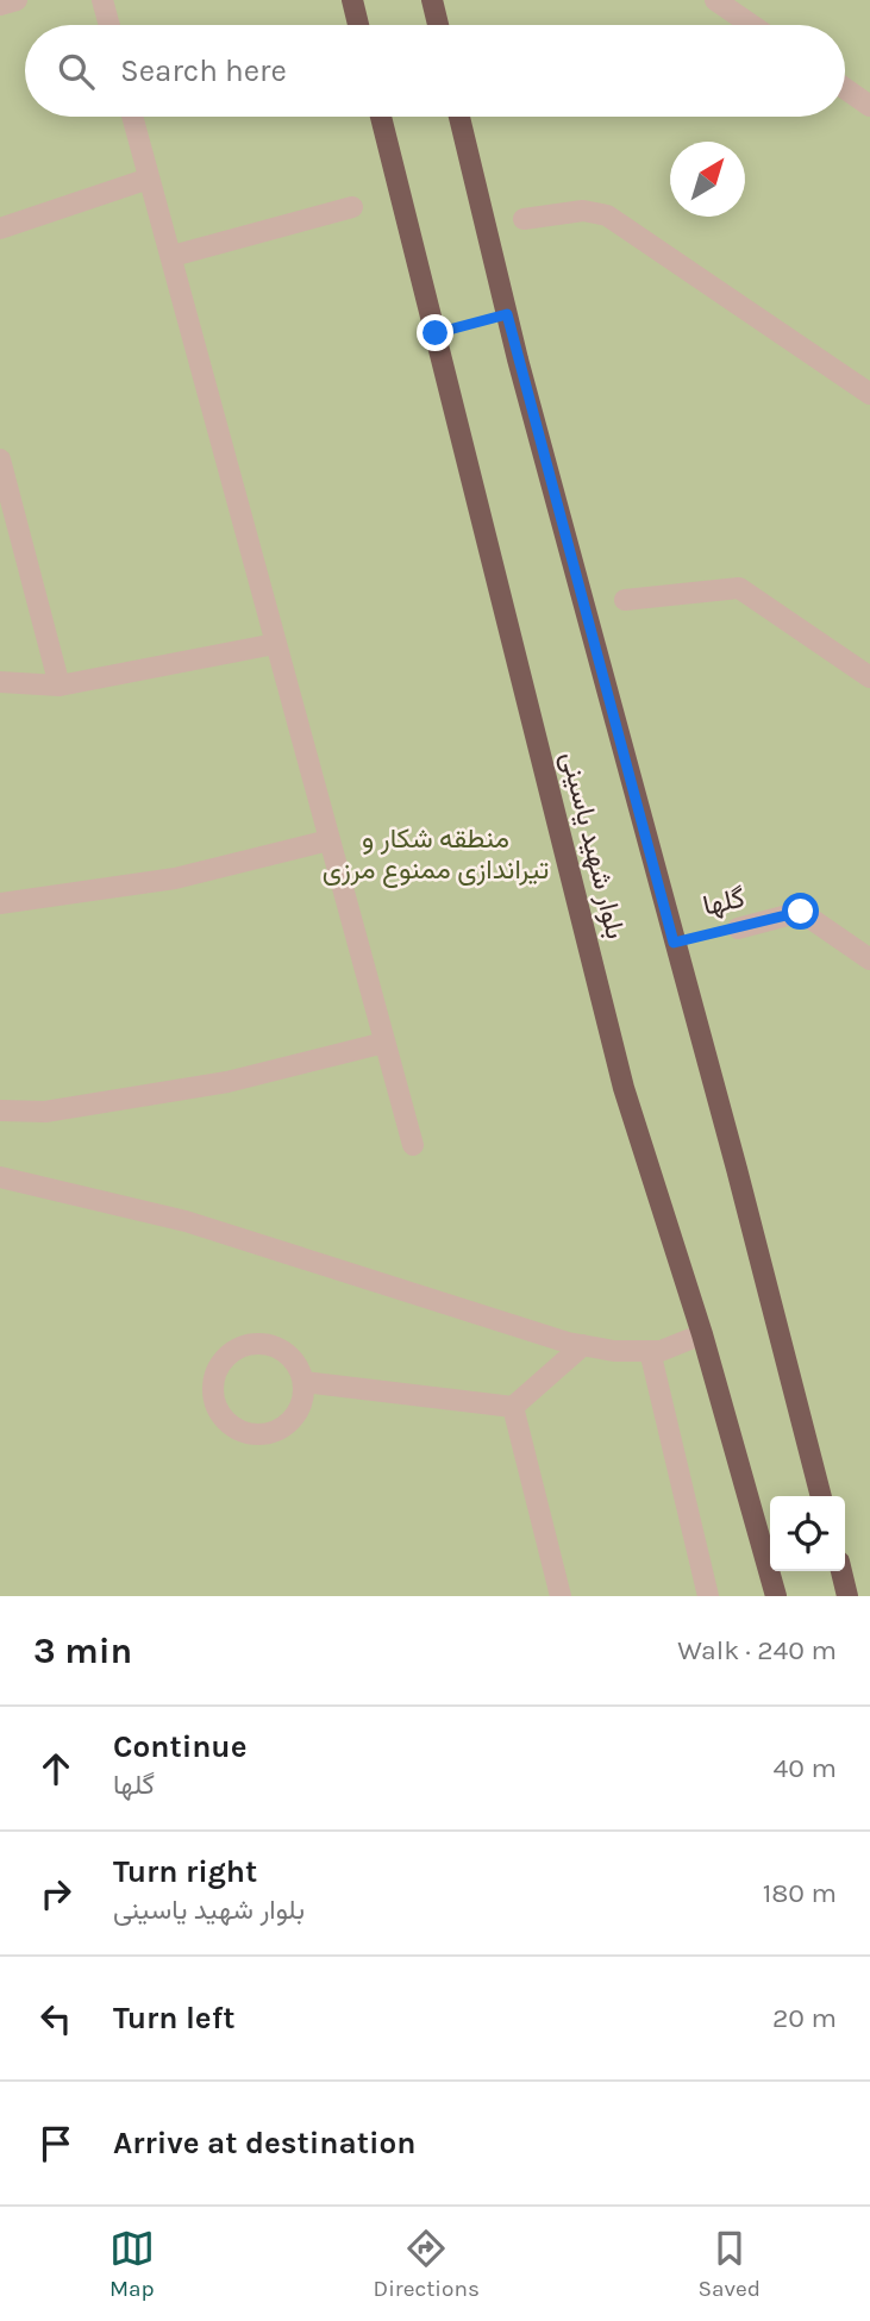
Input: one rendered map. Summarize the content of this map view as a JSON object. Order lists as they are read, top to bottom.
{
  "streets": {
    "main road": ["بلوار شهید یاسینی"],
    "street": ["گلها"]
  },
  "crossings": [
    ["بلوار شهید یاسینی", "گلها"]
  ],
  "parks": ["منطقه شکار و تیراندازی ممنوع مرزی"],
  "north": "top right",
  "page": {
    "search": "Search here",
    "heading": ["3 min", "Walk · 240 m"],
    "list": [
      ["Continue", "گلها", "40 m"],
      ["Turn right", "بلوار شهید یاسینی", "180 m"],
      ["Turn left", "20 m"],
      "Arrive at destination"
    ],
    "nav": ["Map", "Directions", "Saved"]
  }
}
